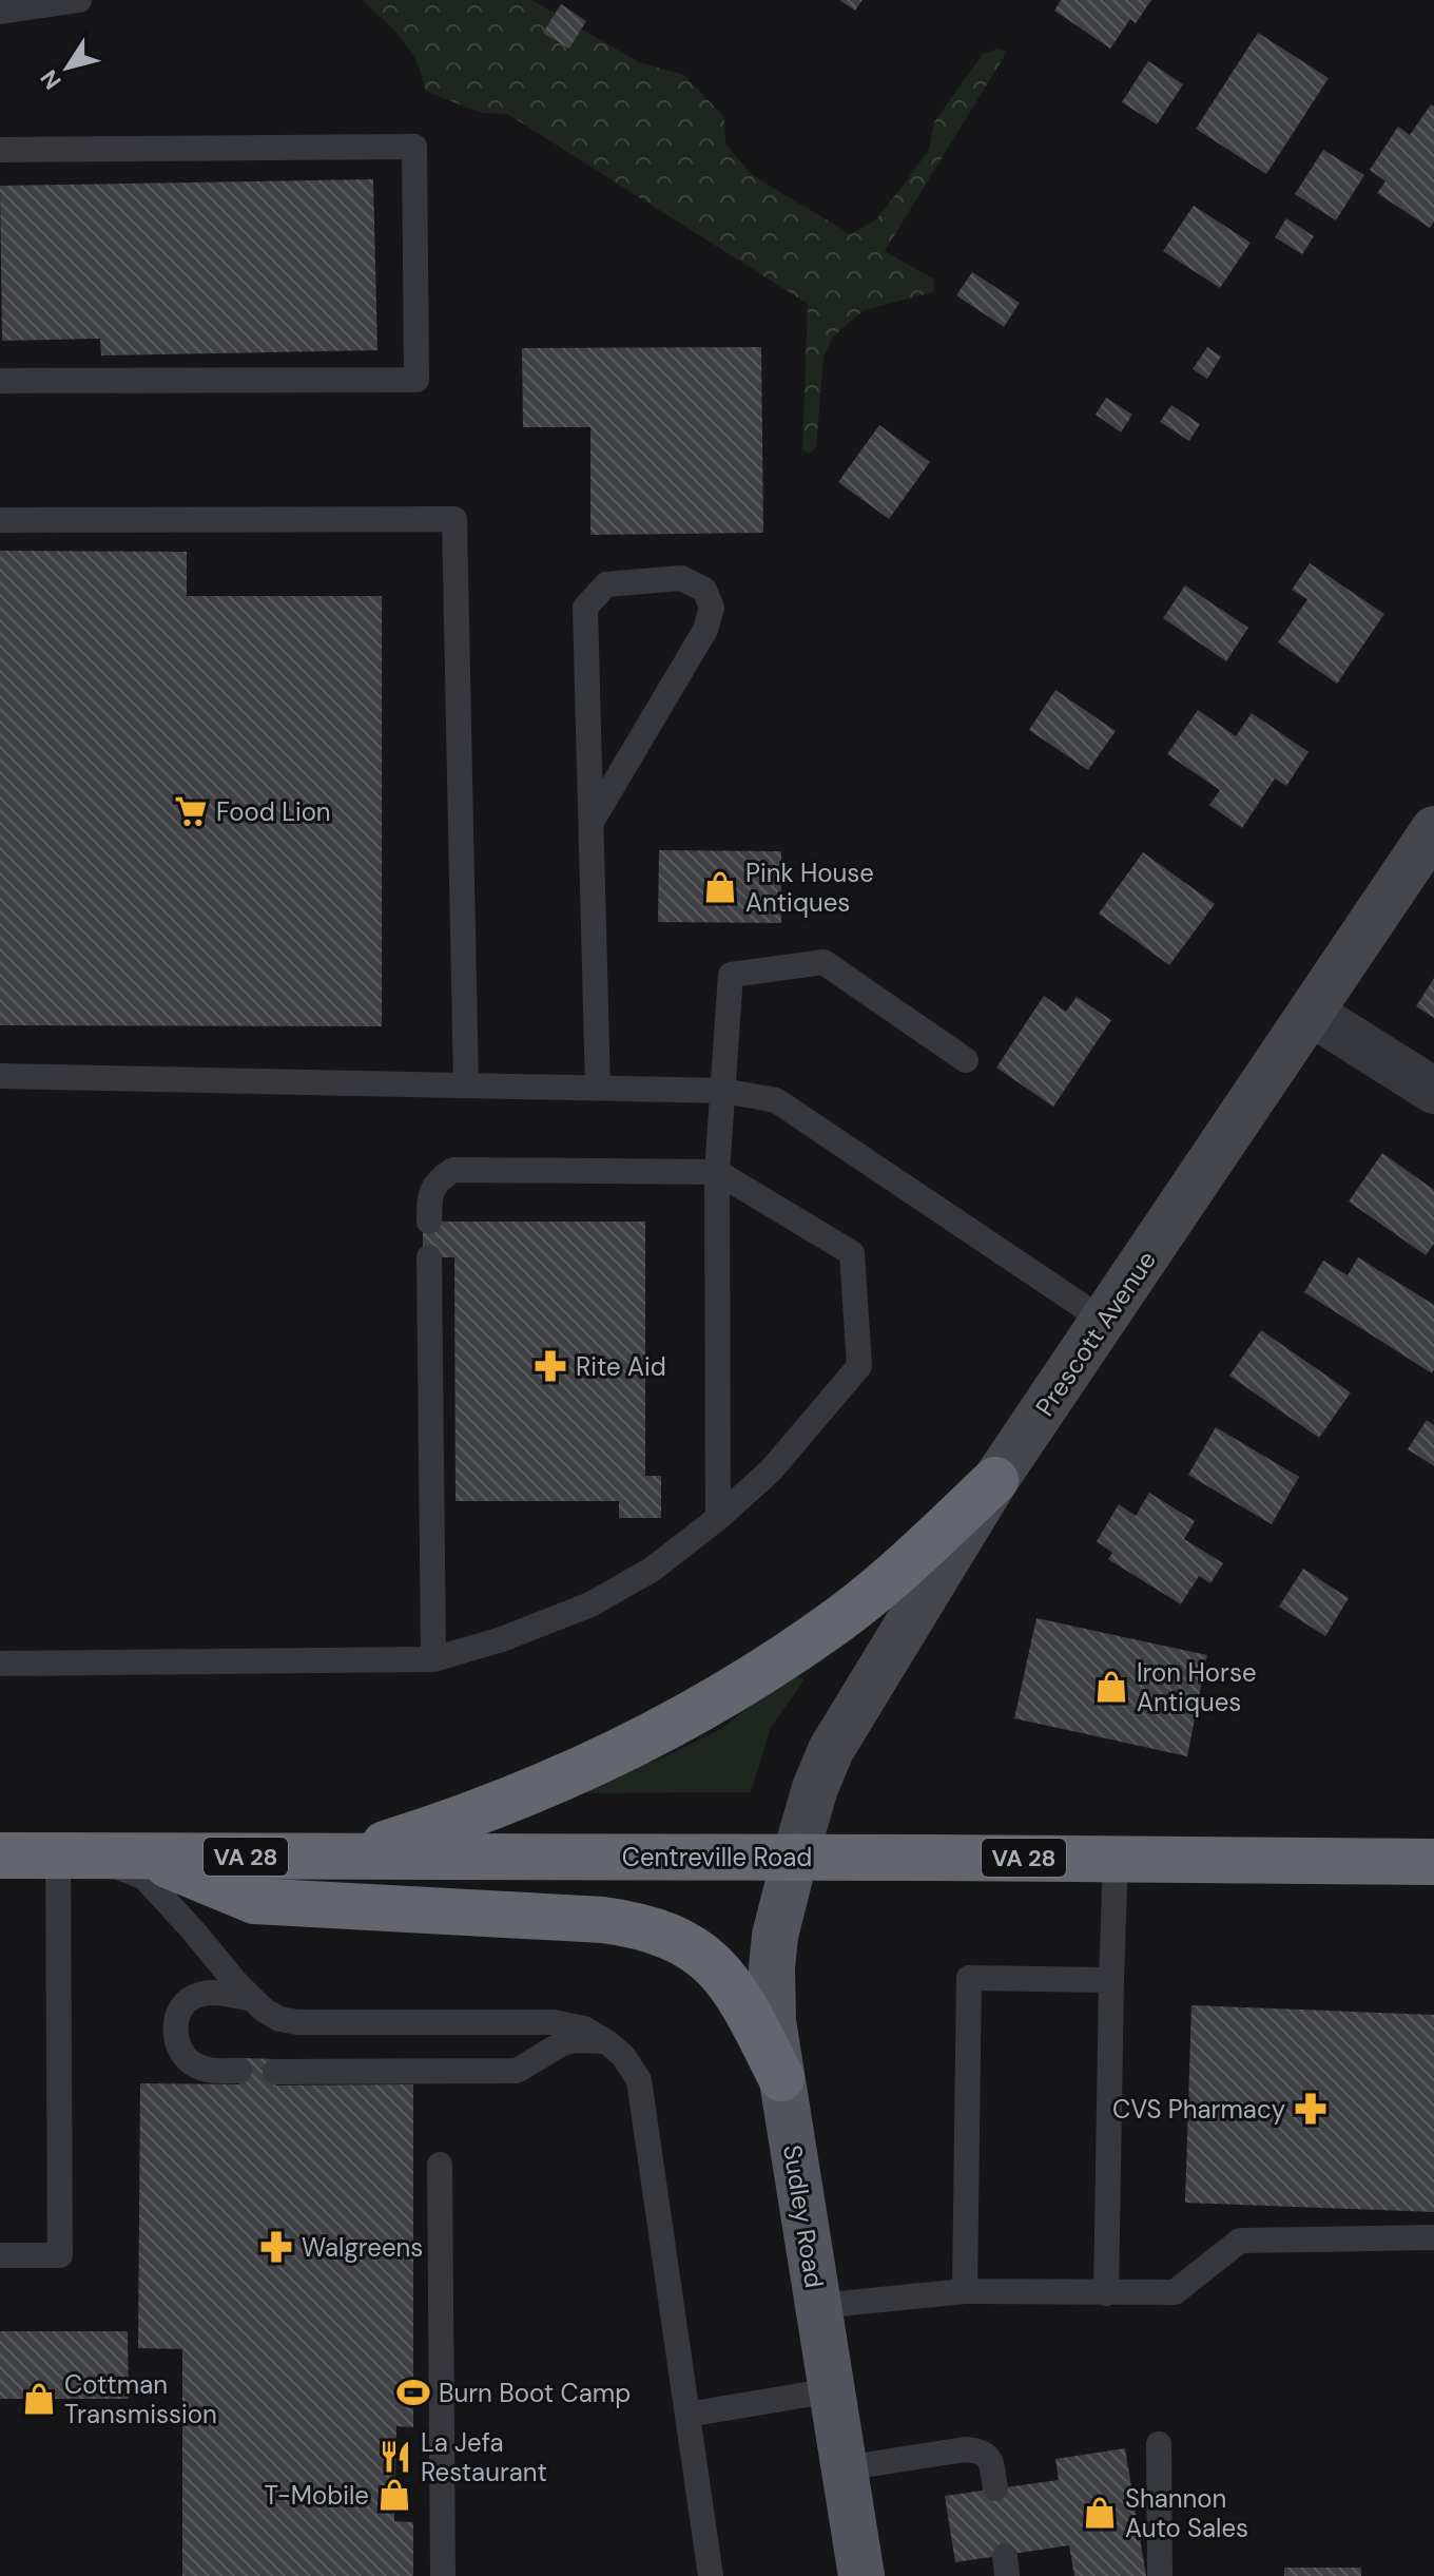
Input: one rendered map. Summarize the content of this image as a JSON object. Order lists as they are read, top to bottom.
{
  "streets": {
    "highway": ["VA 28", "Centreville Road"],
    "main road": ["Prescott Avenue", "Sudley Road"]
  },
  "crossings": [
    ["Prescott Avenue", "Centreville Road"],
    ["Prescott Avenue", "Sudley Road"],
    ["Centreville Road", "Sudley Road"]
  ],
  "places": {
    "supermarket": ["Food Lion"],
    "shop": [
      "Pink House Antiques",
      "Iron Horse Antiques",
      "Cottman Transmission",
      "T-Mobile",
      "Shannon Auto Sales"
    ],
    "pharmacy": ["Rite Aid", "CVS Pharmacy", "Walgreens"],
    "sports": ["Burn Boot Camp"],
    "restaurant": ["La Jefa Restaurant"]
  },
  "north": "bottom left"
}
